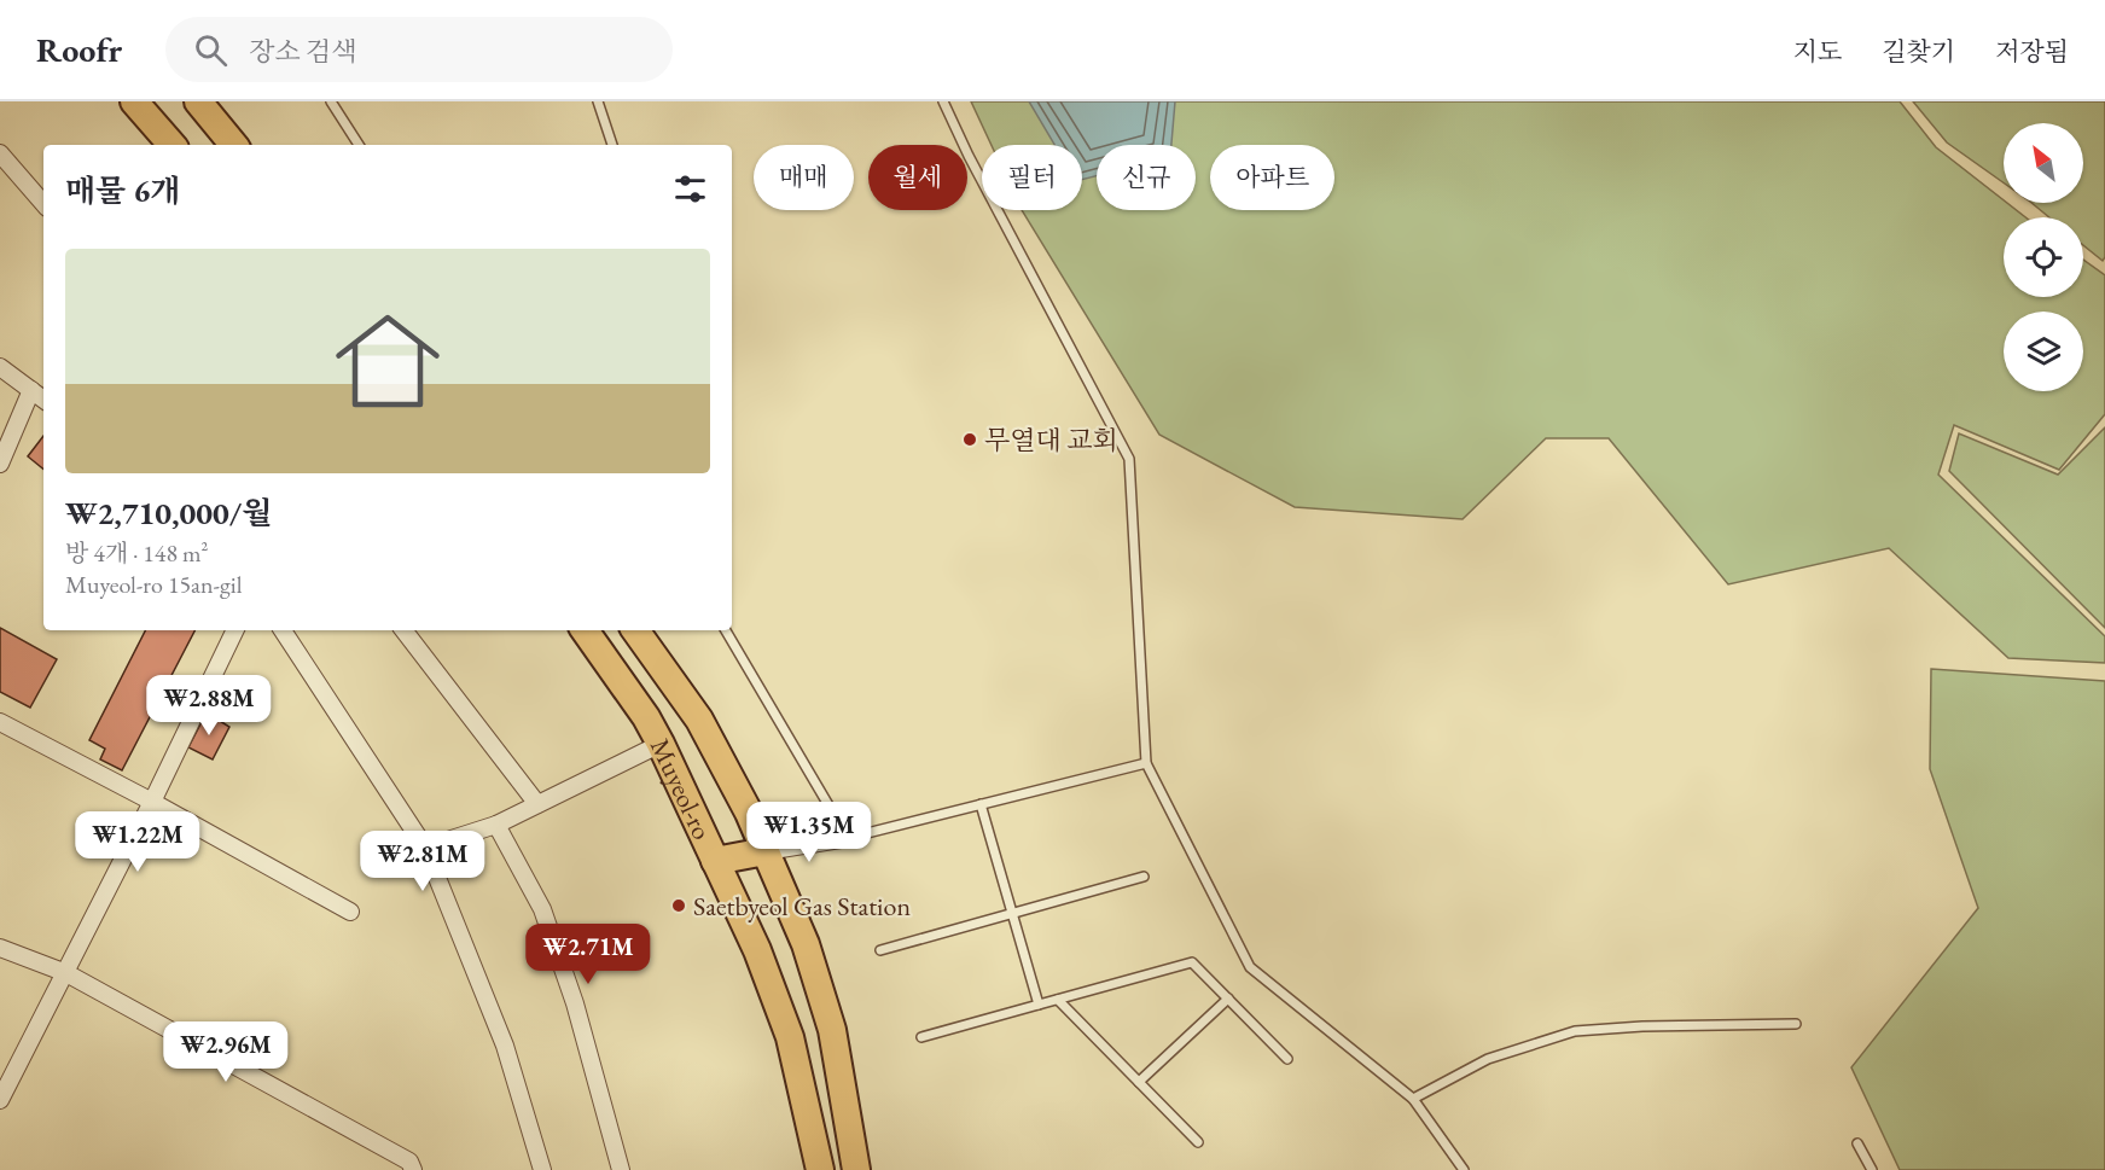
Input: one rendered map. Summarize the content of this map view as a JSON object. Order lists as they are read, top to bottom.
{
  "streets": {
    "main road": ["Muyeol-ro"]
  },
  "places": ["무열대 교회", "Saetbyeol Gas Station"],
  "north": "top left",
  "page": {
    "header": "Roofr",
    "search": "장소 검색",
    "nav": ["지도", "길찾기", "저장됨"],
    "chip": [
      "매매",
      "월세",
      "필터",
      "신규",
      "아파트"
    ],
    "heading": "매물 6개",
    "list": [
      {
        "name": "₩2,710,000/월",
        "note": "방 4개 · 148 m² · Muyeol-ro 15an-gil"
      }
    ],
    "price": [
      "₩2.88M",
      "₩1.35M",
      "₩1.22M",
      "₩2.81M",
      "₩2.71M",
      "₩2.96M"
    ]
  }
}
